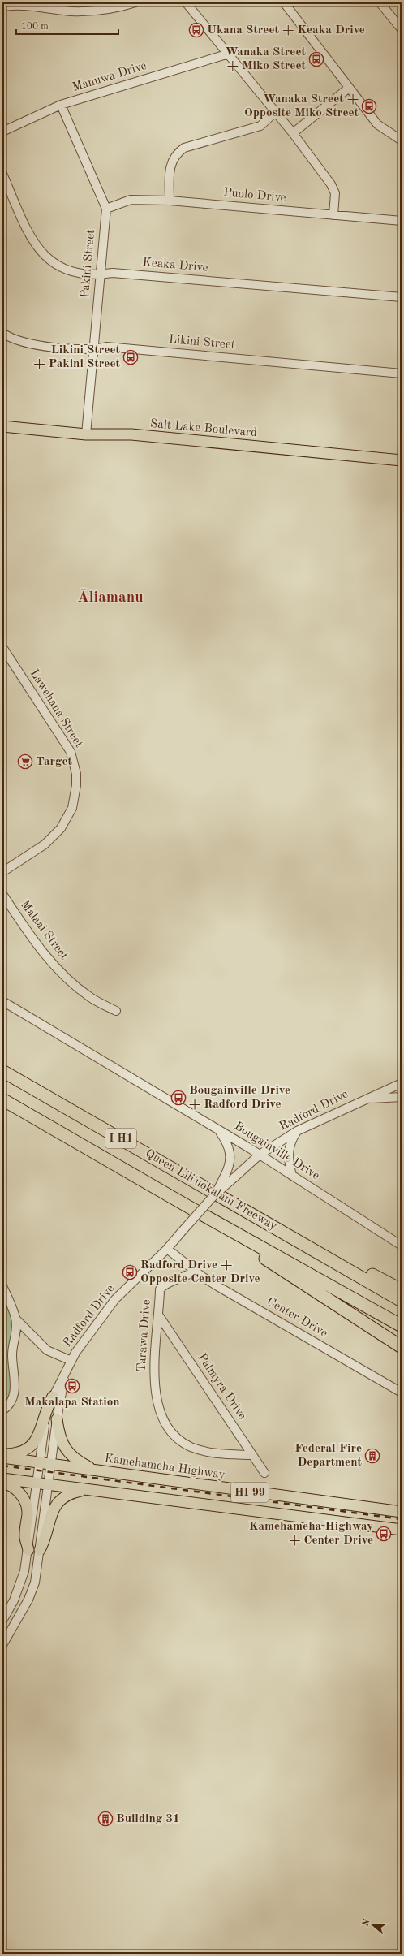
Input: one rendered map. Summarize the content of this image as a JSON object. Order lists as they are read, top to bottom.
{
  "streets": {
    "highway": ["I H1", "Queen Liliʻuokalani Freeway"],
    "main road": ["Salt Lake Boulevard", "Kamehameha Highway", "HI 99"],
    "street": [
      "Manuwa Drive",
      "Puolo Drive",
      "Pakini Street",
      "Keaka Drive",
      "Likini Street",
      "Lawehana Street",
      "Malaai Street",
      "Radford Drive",
      "Bougainville Drive",
      "Center Drive",
      "Tarawa Drive",
      "Palmyra Drive"
    ]
  },
  "crossings": [
    ["Manuwa Drive", "Pakini Street"],
    ["Puolo Drive", "Pakini Street"],
    ["Pakini Street", "Keaka Drive"],
    ["Pakini Street", "Likini Street"],
    ["Pakini Street", "Salt Lake Boulevard"],
    ["Radford Drive", "Bougainville Drive"],
    ["Radford Drive", "Center Drive"],
    ["Radford Drive", "Kamehameha Highway"],
    ["Radford Drive", "HI 99"],
    ["Center Drive", "Tarawa Drive"],
    ["Tarawa Drive", "Palmyra Drive"]
  ],
  "districts": ["Āliamanu"],
  "places": {
    "bus stop": [
      "Ukana Street + Keaka Drive",
      "Wanaka Street + Miko Street",
      "Wanaka Street + Opposite Miko Street",
      "Likini Street + Pakini Street",
      "Bougainville Drive + Radford Drive",
      "Radford Drive + Opposite Center Drive",
      "Makalapa Station",
      "Kamehameha Highway + Center Drive"
    ],
    "supermarket": ["Target"],
    "building": ["Federal Fire Department", "Building 31"]
  },
  "scale_bar": "100 m",
  "north": "left"
}
